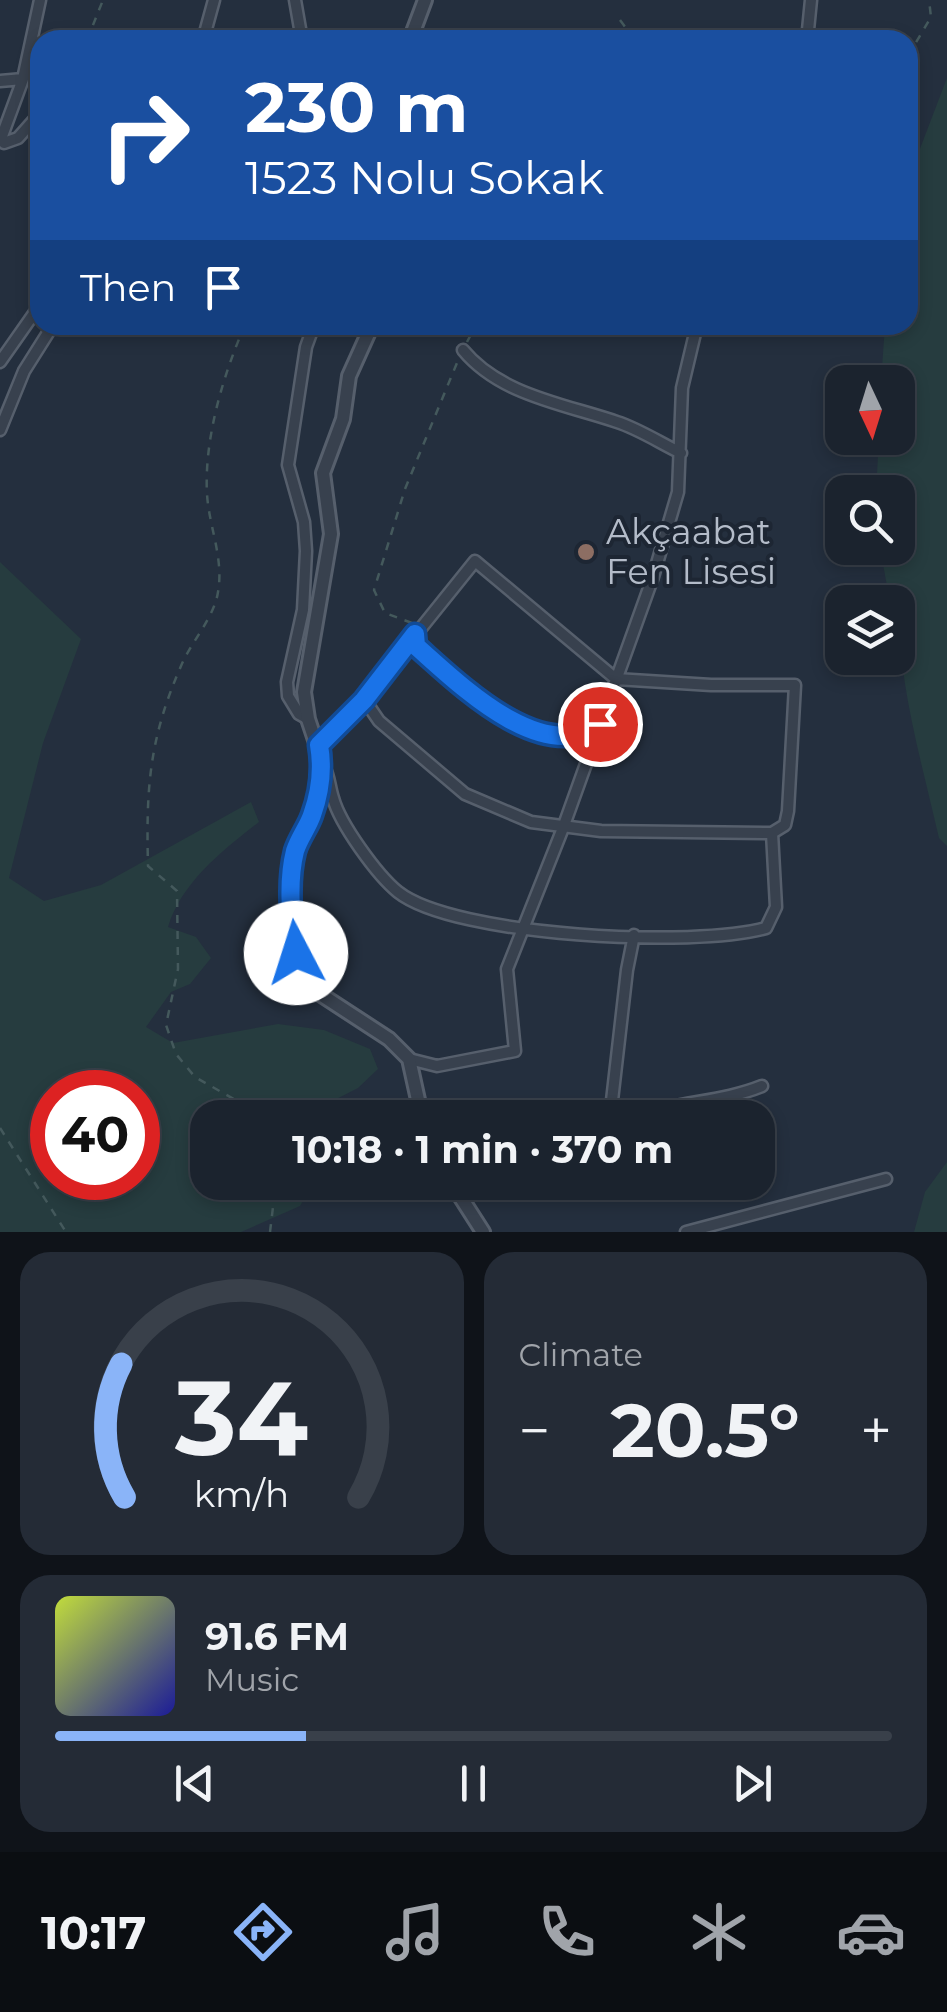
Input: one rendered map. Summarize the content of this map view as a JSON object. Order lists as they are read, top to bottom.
{
  "places": ["Akçaabat Fen Lisesi"],
  "north": "bottom",
  "page": {
    "turn": ["230 m", "1523 Nolu Sokak"],
    "then": "Then",
    "limit": "40",
    "trip": "10:18 · 1 min · 370 m",
    "tile": "Climate",
    "heat": ["−", "20.5°", "+"],
    "song": ["91.6 FM", "Music"],
    "tabs": "10:17",
    "gauge": ["34", "km/h"]
  }
}
